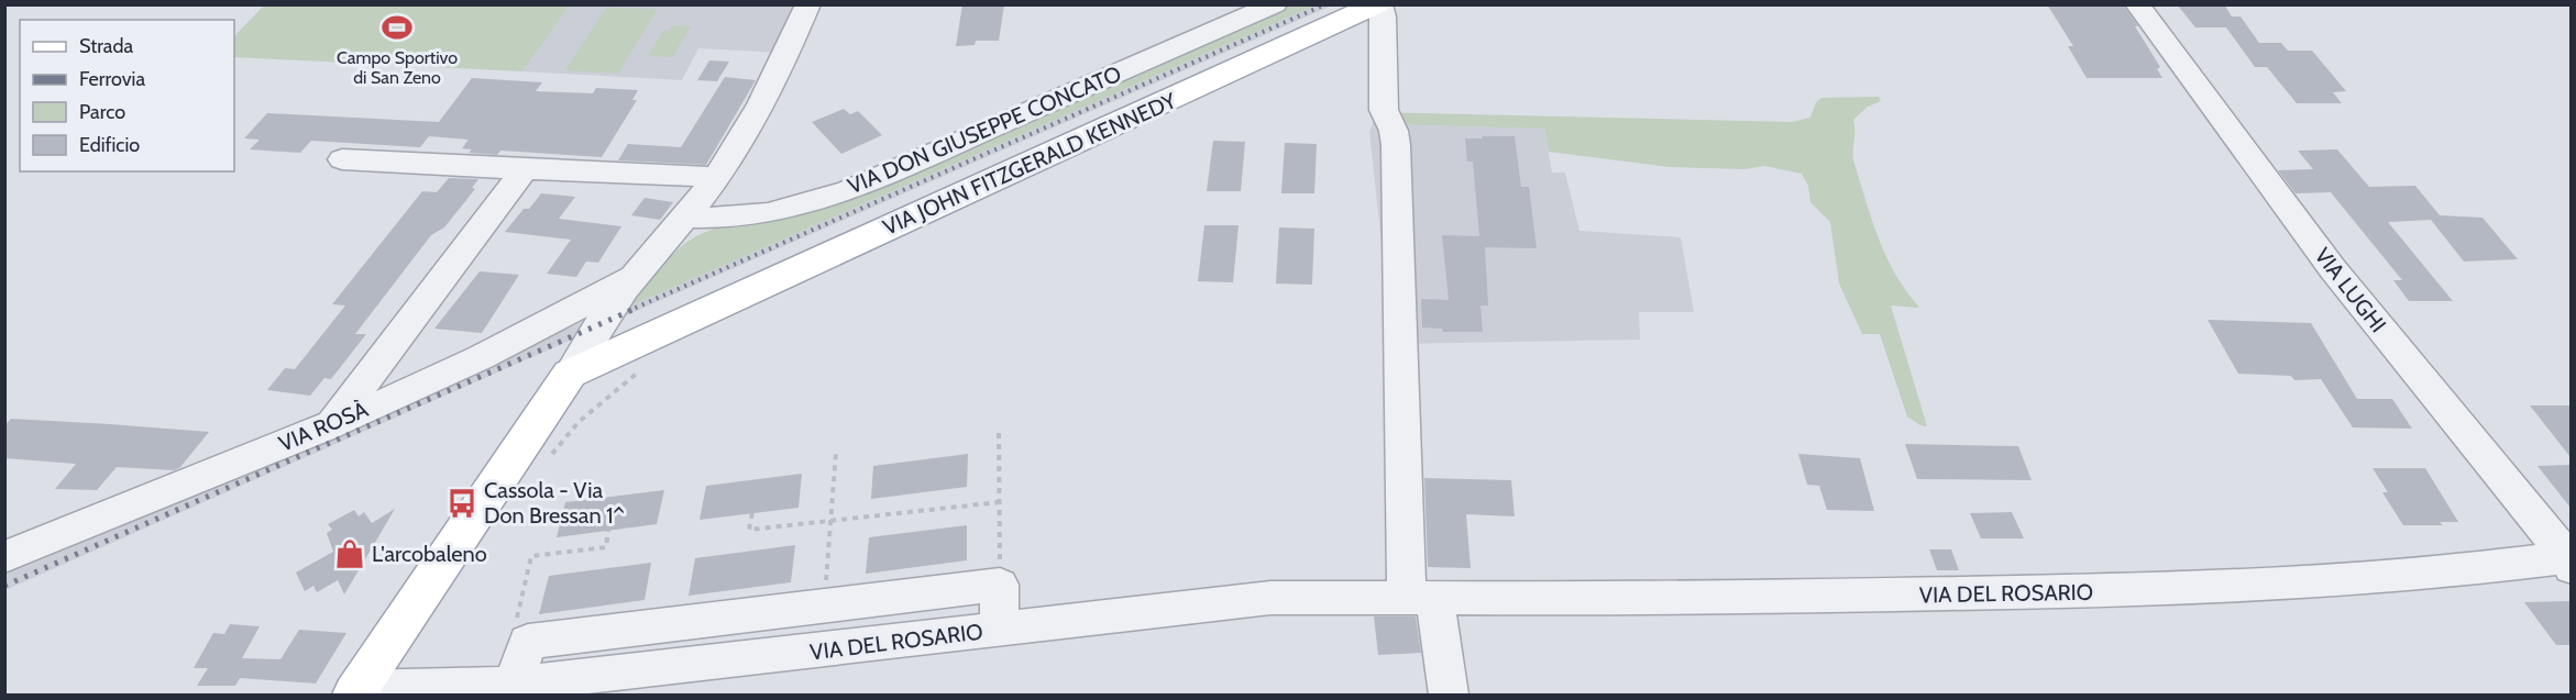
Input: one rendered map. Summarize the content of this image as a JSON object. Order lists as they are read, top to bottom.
{
  "streets": {
    "main road": ["VIA JOHN FITZGERALD KENNEDY"],
    "street": [
      "VIA DON GIUSEPPE CONCATO",
      "VIA LUGHI",
      "VIA ROSÀ",
      "VIA DEL ROSARIO"
    ]
  },
  "crossings": [
    ["VIA JOHN FITZGERALD KENNEDY", "VIA DEL ROSARIO"],
    ["VIA LUGHI", "VIA DEL ROSARIO"]
  ],
  "places": {
    "sports": ["Campo Sportivo di San Zeno"],
    "bus stop": ["Cassola - Via Don Bressan 1^"],
    "shop": ["L'arcobaleno"]
  },
  "legend": [
    "Strada",
    "Ferrovia",
    "Parco",
    "Edificio"
  ]
}
